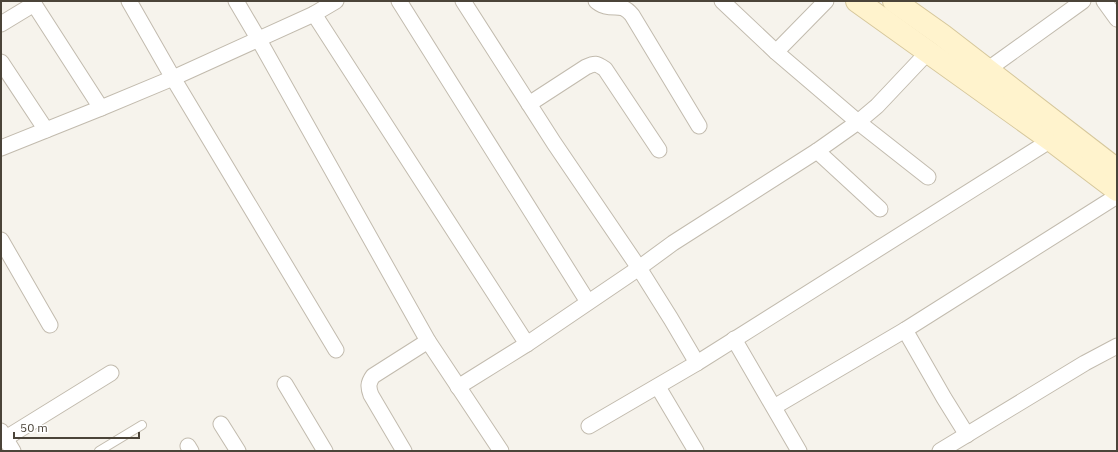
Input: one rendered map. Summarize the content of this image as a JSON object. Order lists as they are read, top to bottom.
{
  "scale_bar": "50 m"
}
